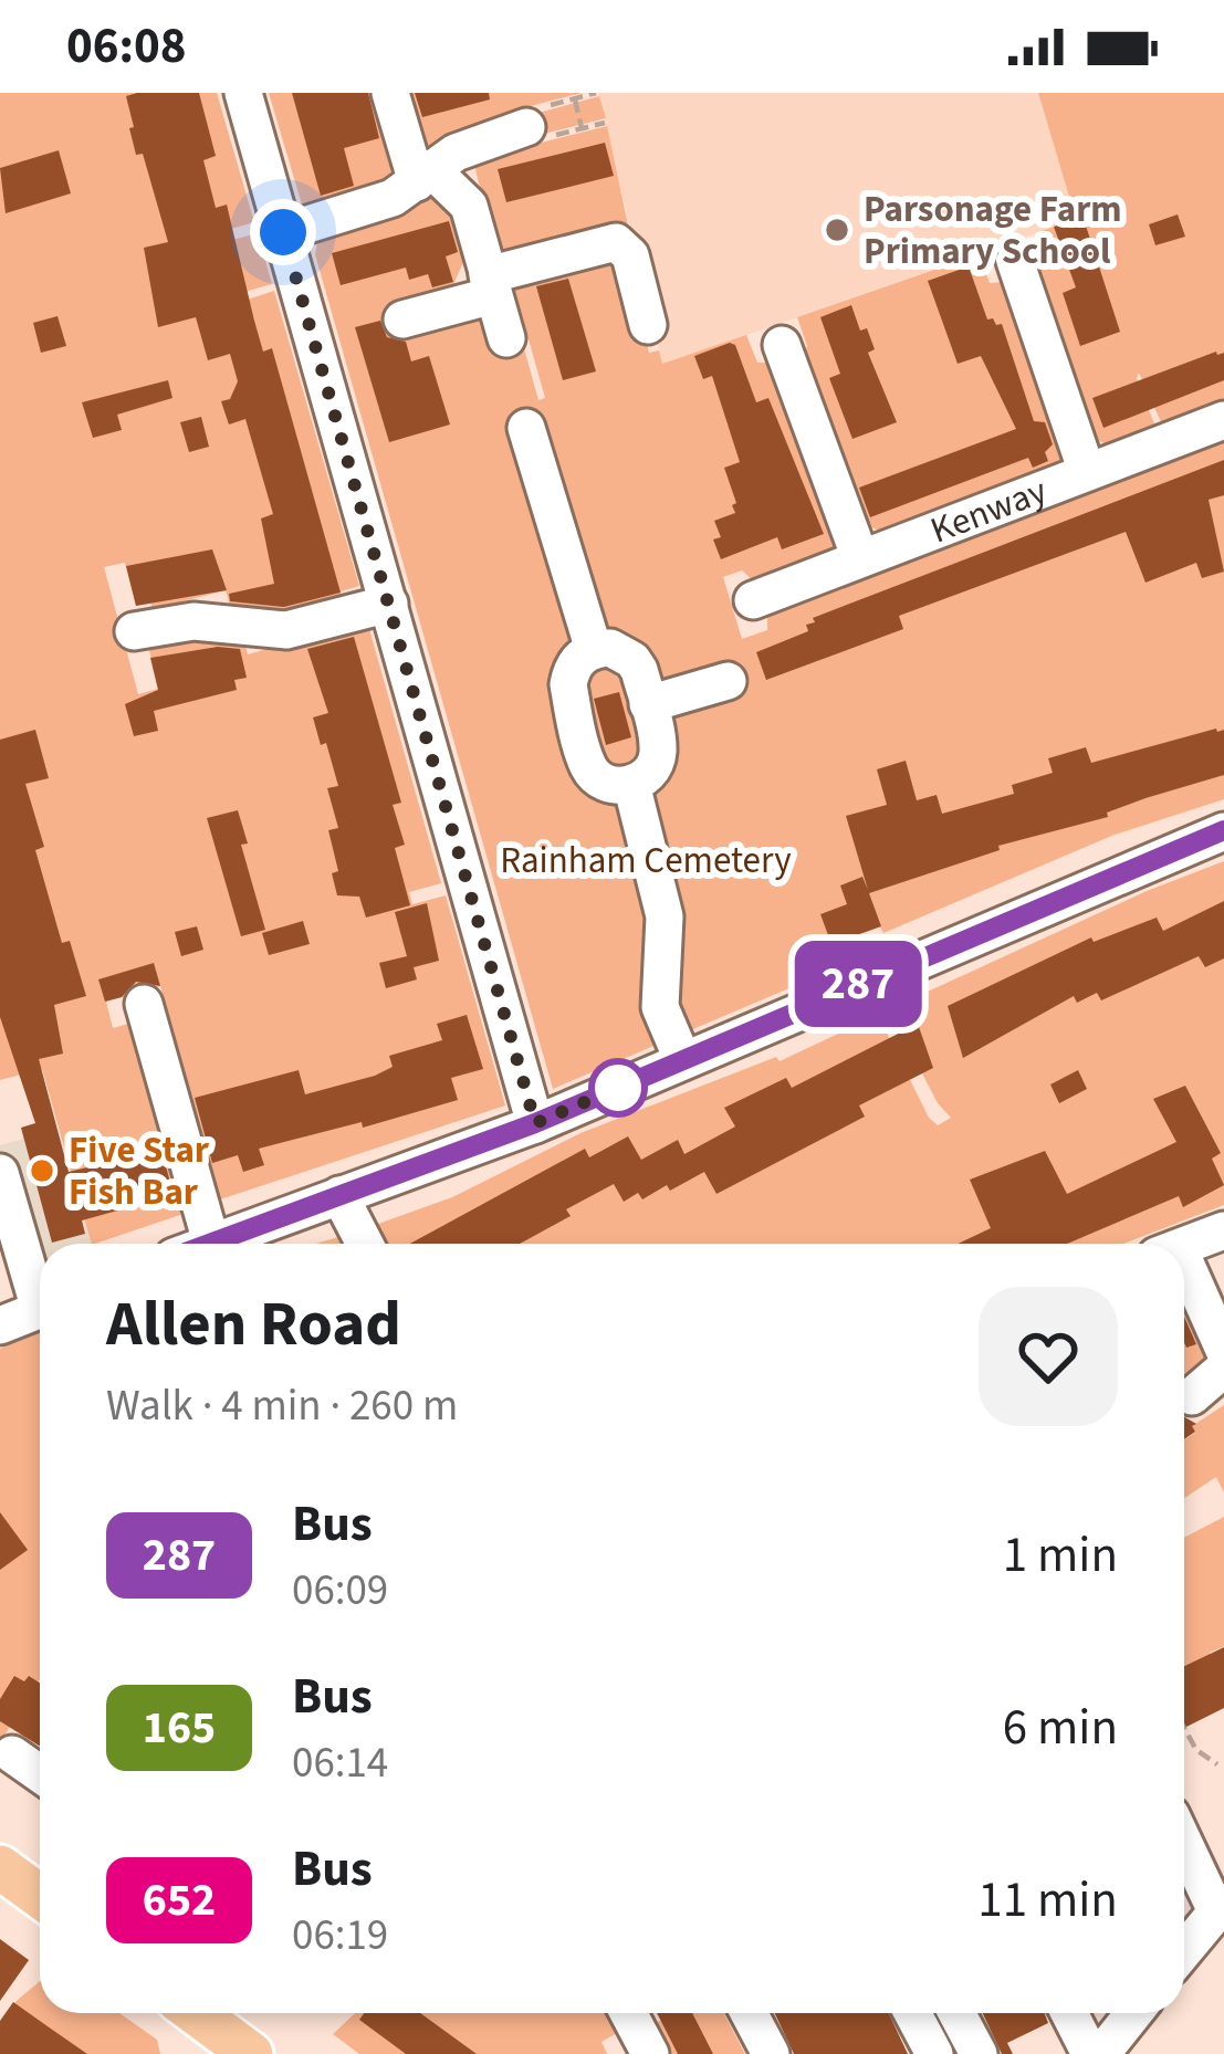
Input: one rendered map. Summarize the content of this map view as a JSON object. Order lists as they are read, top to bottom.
{
  "streets": {
    "street": ["Kenway"]
  },
  "parks": ["Rainham Cemetery"],
  "places": ["Parsonage Farm Primary School", "Five Star Fish Bar"],
  "lines": ["bus line 287"],
  "page": {
    "status": "06:08",
    "on_map": "287",
    "heading": ["Allen Road", "Walk · 4 min · 260 m"],
    "list": [
      {
        "mark": "287",
        "name": "Bus",
        "note": "06:09",
        "value": "1 min"
      },
      {
        "mark": "165",
        "name": "Bus",
        "note": "06:14",
        "value": "6 min"
      },
      {
        "mark": "652",
        "name": "Bus",
        "note": "06:19",
        "value": "11 min"
      }
    ]
  }
}
